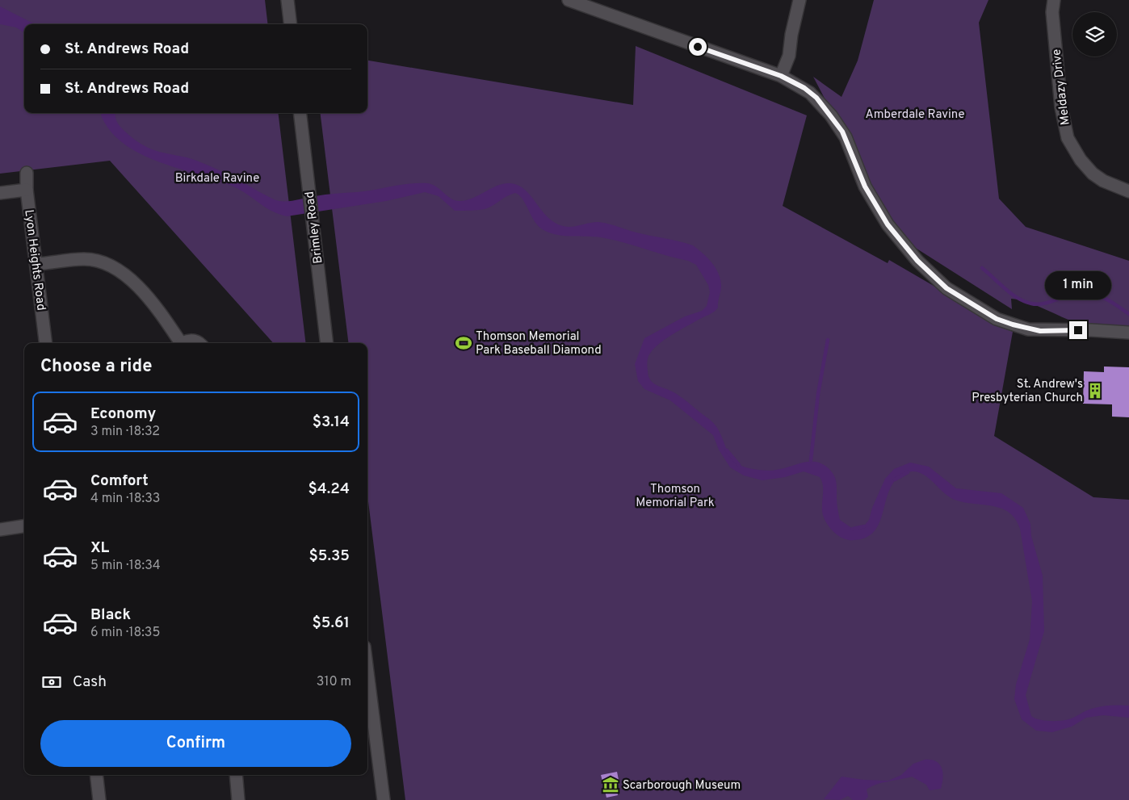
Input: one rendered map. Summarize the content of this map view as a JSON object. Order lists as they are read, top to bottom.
{
  "streets": {
    "street": ["Meldazy Drive", "Brimley Road", "Lyon Heights Road"]
  },
  "parks": ["Amberdale Ravine", "Birkdale Ravine", "Thomson Memorial Park"],
  "places": {
    "sports": ["Thomson Memorial Park Baseball Diamond"],
    "building": ["St. Andrew's Presbyterian Church"],
    "museum": ["Scarborough Museum"]
  },
  "page": {
    "banner": ["St. Andrews Road", "St. Andrews Road"],
    "bubble": "1 min",
    "heading": "Choose a ride",
    "list": [
      {
        "name": "Economy",
        "note": "3 min · 18:32",
        "value": "$3.14"
      },
      {
        "name": "Comfort",
        "note": "4 min · 18:33",
        "value": "$4.24"
      },
      {
        "name": "XL",
        "note": "5 min · 18:34",
        "value": "$5.35"
      },
      {
        "name": "Black",
        "note": "6 min · 18:35",
        "value": "$5.61"
      }
    ],
    "pay": ["Cash", "310 m"],
    "buttons": "Confirm"
  }
}
